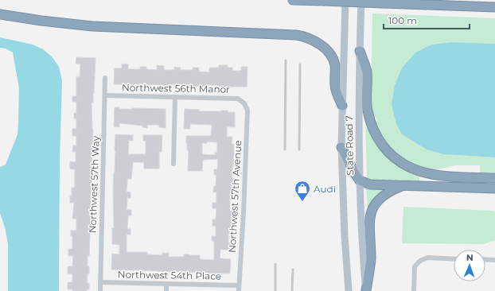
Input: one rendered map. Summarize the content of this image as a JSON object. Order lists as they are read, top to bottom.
{
  "streets": {
    "main road": ["State Road 7"],
    "street": [
      "Northwest 56th Manor",
      "Northwest 57th Way",
      "Northwest 57th Avenue",
      "Northwest 54th Place"
    ]
  },
  "crossings": [
    ["Northwest 56th Manor", "Northwest 57th Way"],
    ["Northwest 56th Manor", "Northwest 57th Avenue"],
    ["Northwest 57th Way", "Northwest 54th Place"],
    ["Northwest 57th Avenue", "Northwest 54th Place"]
  ],
  "places": {
    "shop": ["Audi"]
  },
  "scale_bar": "100 m",
  "north": "top"
}
